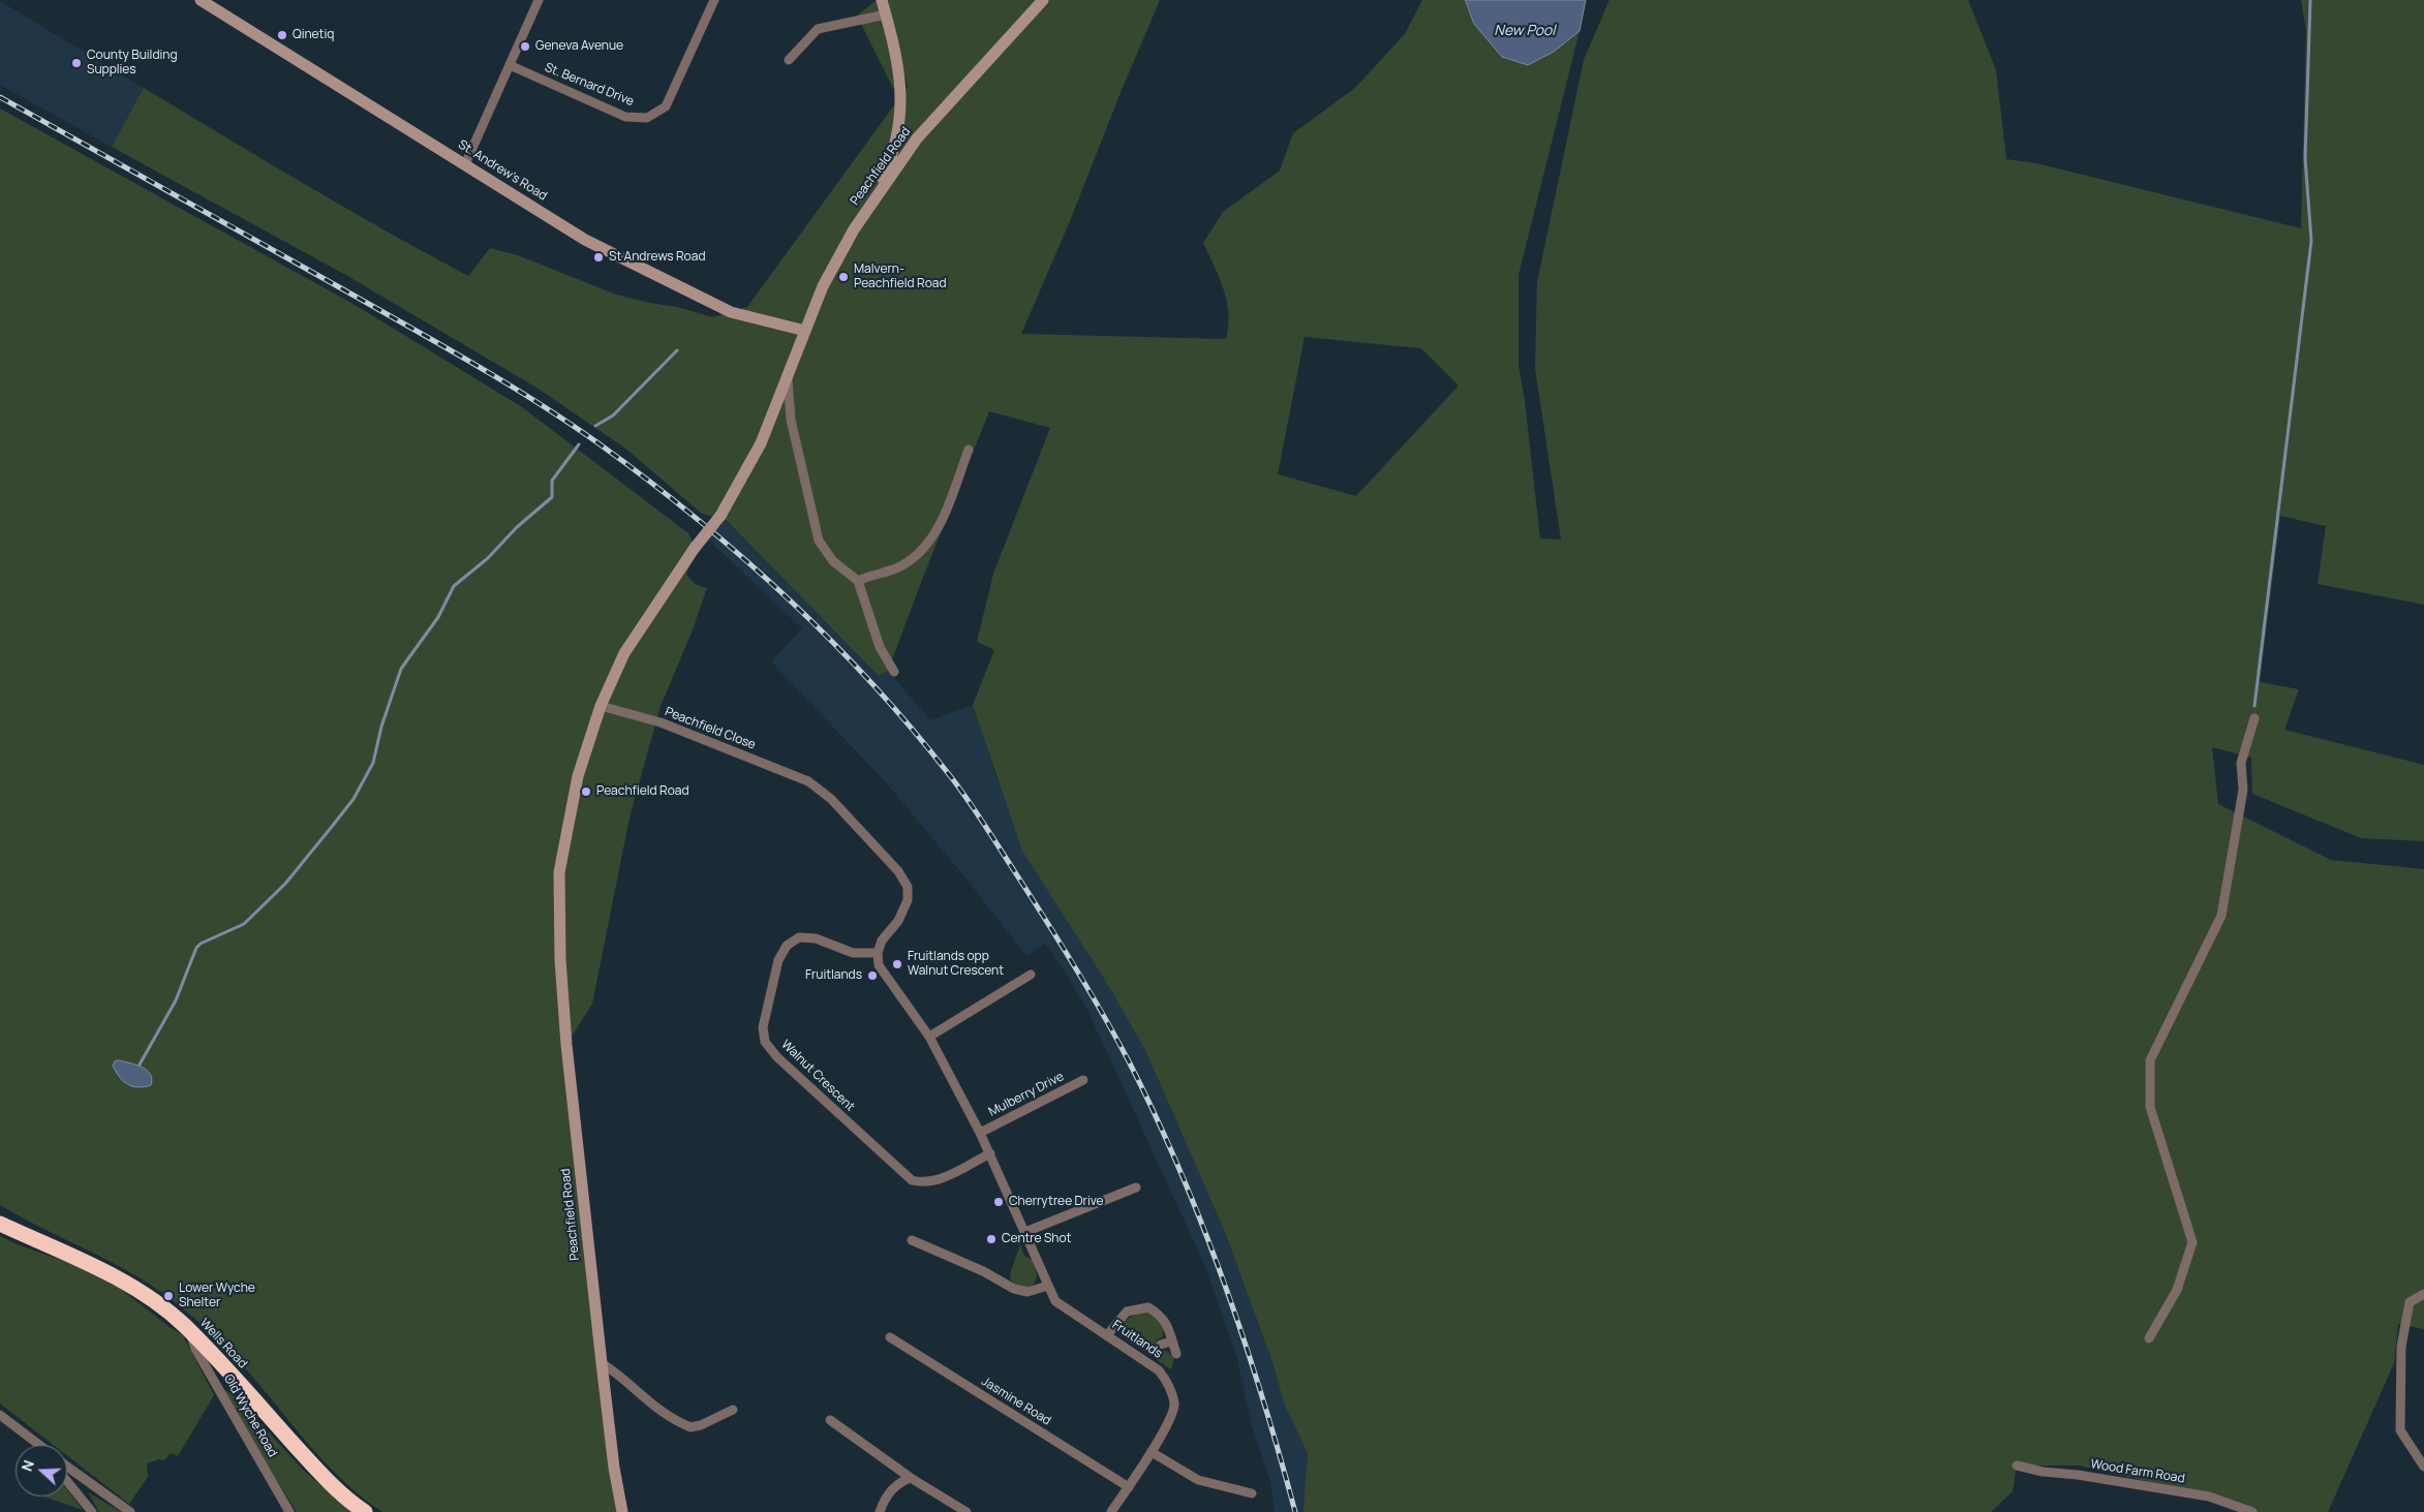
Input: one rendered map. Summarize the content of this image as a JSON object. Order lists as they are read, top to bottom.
{
  "streets": {
    "highway": ["Wells Road"],
    "street": [
      "St. Bernard Drive",
      "Peachfield Road",
      "St. Andrew's Road",
      "Peachfield Close",
      "Walnut Crescent",
      "Mulberry Drive",
      "Fruitlands",
      "Jasmine Road",
      "Old Wyche Road",
      "Wood Farm Road"
    ]
  },
  "crossings": [
    ["Peachfield Road", "St. Andrew's Road"],
    ["Peachfield Road", "Peachfield Close"],
    ["Peachfield Close", "Walnut Crescent"],
    ["Peachfield Close", "Fruitlands"],
    ["Walnut Crescent", "Fruitlands"],
    ["Mulberry Drive", "Fruitlands"],
    ["Fruitlands", "Jasmine Road"],
    ["Wells Road", "Old Wyche Road"]
  ],
  "water": ["New Pool"],
  "places": [
    "Qinetiq",
    "Geneva Avenue",
    "County Building Supplies",
    "St Andrews Road",
    "Malvern- Peachfield Road",
    "Peachfield Road",
    "Fruitlands opp Walnut Crescent",
    "Fruitlands",
    "Cherrytree Drive",
    "Centre Shot",
    "Lower Wyche Shelter"
  ],
  "north": "left"
}
